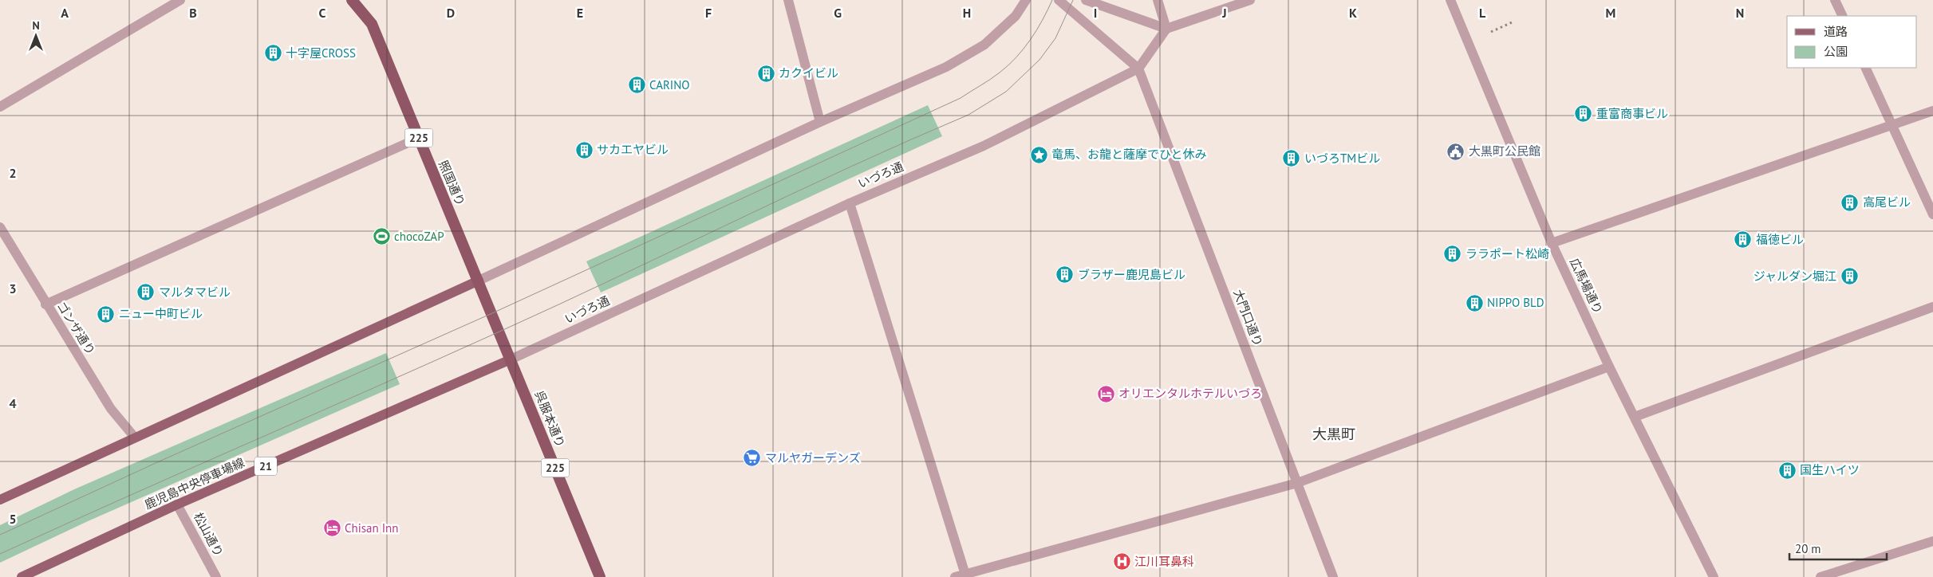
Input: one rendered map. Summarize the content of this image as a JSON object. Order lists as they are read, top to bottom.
{
  "streets": {
    "highway": ["225", "照国通り", "呉服本通り"],
    "main road": ["21", "鹿児島中央停車場線"],
    "street": [
      "いづろ通",
      "広馬場通り",
      "大門口通り",
      "ゴンザ通り",
      "松山通り"
    ]
  },
  "crossings": [
    ["いづろ通", "照国通り"],
    ["いづろ通", "大門口通り"],
    ["いづろ通", "呉服本通り"],
    ["いづろ通", "鹿児島中央停車場線"],
    ["照国通り", "呉服本通り"],
    ["照国通り", "鹿児島中央停車場線"],
    ["呉服本通り", "鹿児島中央停車場線"],
    ["鹿児島中央停車場線", "松山通り"]
  ],
  "districts": ["大黒町"],
  "places": {
    "building": [
      "十字屋CROSS",
      "カクイビル",
      "CARINO",
      "重富商事ビル",
      "サカエヤビル",
      "いづろTMビル",
      "高尾ビル",
      "福徳ビル",
      "ララポート松崎",
      "ブラザー鹿児島ビル",
      "ジャルダン堀江",
      "マルタマビル",
      "NIPPO BLD",
      "ニュー中町ビル",
      "国生ハイツ"
    ],
    "public building": ["大黒町公民館"],
    "place": ["竜馬、お龍と薩摩でひと休み"],
    "sports": ["chocoZAP"],
    "hotel": ["オリエンタルホテルいづろ", "Chisan Inn"],
    "supermarket": ["マルヤガーデンズ"],
    "hospital": ["江川耳鼻科"]
  },
  "legend": ["道路", "公園"],
  "scale_bar": "20 m",
  "north": "top",
  "grid": {
    "columns": [
      "A",
      "B",
      "C",
      "D",
      "E",
      "F",
      "G",
      "H",
      "I",
      "J",
      "K",
      "L",
      "M",
      "N"
    ],
    "rows": [
      "2",
      "3",
      "4",
      "5"
    ]
  }
}
